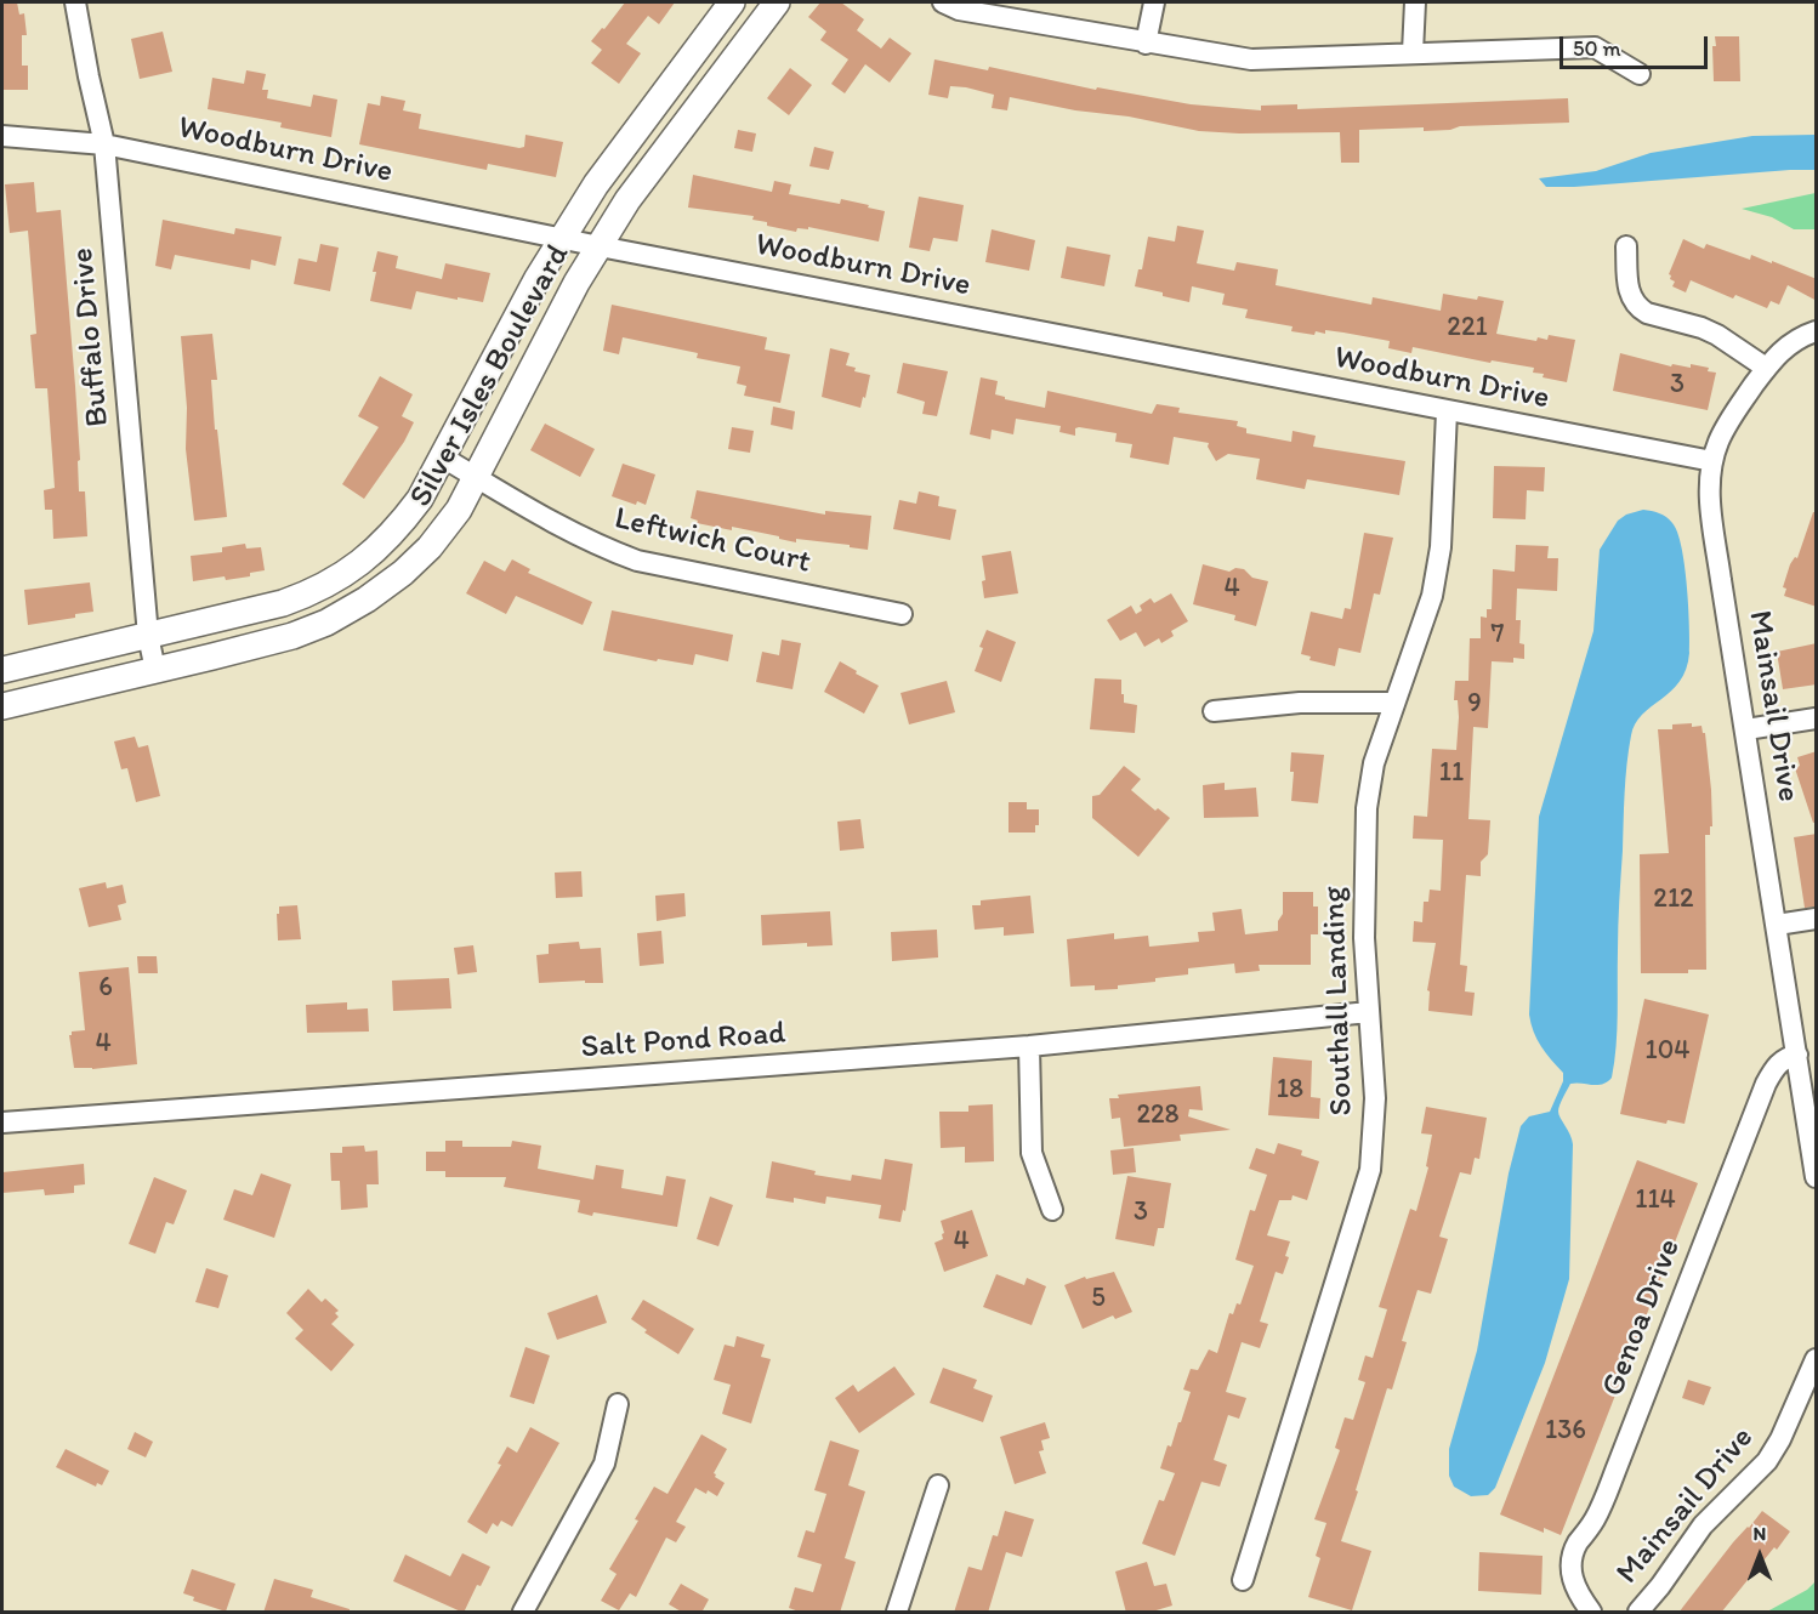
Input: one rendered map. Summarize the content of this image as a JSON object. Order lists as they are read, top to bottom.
{
  "streets": {
    "street": [
      "Woodburn Drive",
      "Buffalo Drive",
      "Silver Isles Boulevard",
      "Leftwich Court",
      "Mainsail Drive",
      "Southall Landing",
      "Salt Pond Road",
      "Genoa Drive"
    ]
  },
  "crossings": [
    ["Woodburn Drive", "Buffalo Drive"],
    ["Woodburn Drive", "Silver Isles Boulevard"],
    ["Woodburn Drive", "Mainsail Drive"],
    ["Woodburn Drive", "Southall Landing"],
    ["Buffalo Drive", "Silver Isles Boulevard"],
    ["Silver Isles Boulevard", "Leftwich Court"],
    ["Mainsail Drive", "Genoa Drive"],
    ["Southall Landing", "Salt Pond Road"]
  ],
  "house_numbers": [
    "221",
    "3",
    "4",
    "7",
    "9",
    "11",
    "212",
    "6",
    "4",
    "104",
    "18",
    "228",
    "114",
    "3",
    "4",
    "5",
    "136"
  ],
  "scale_bar": "50 m",
  "north": "top"
}
